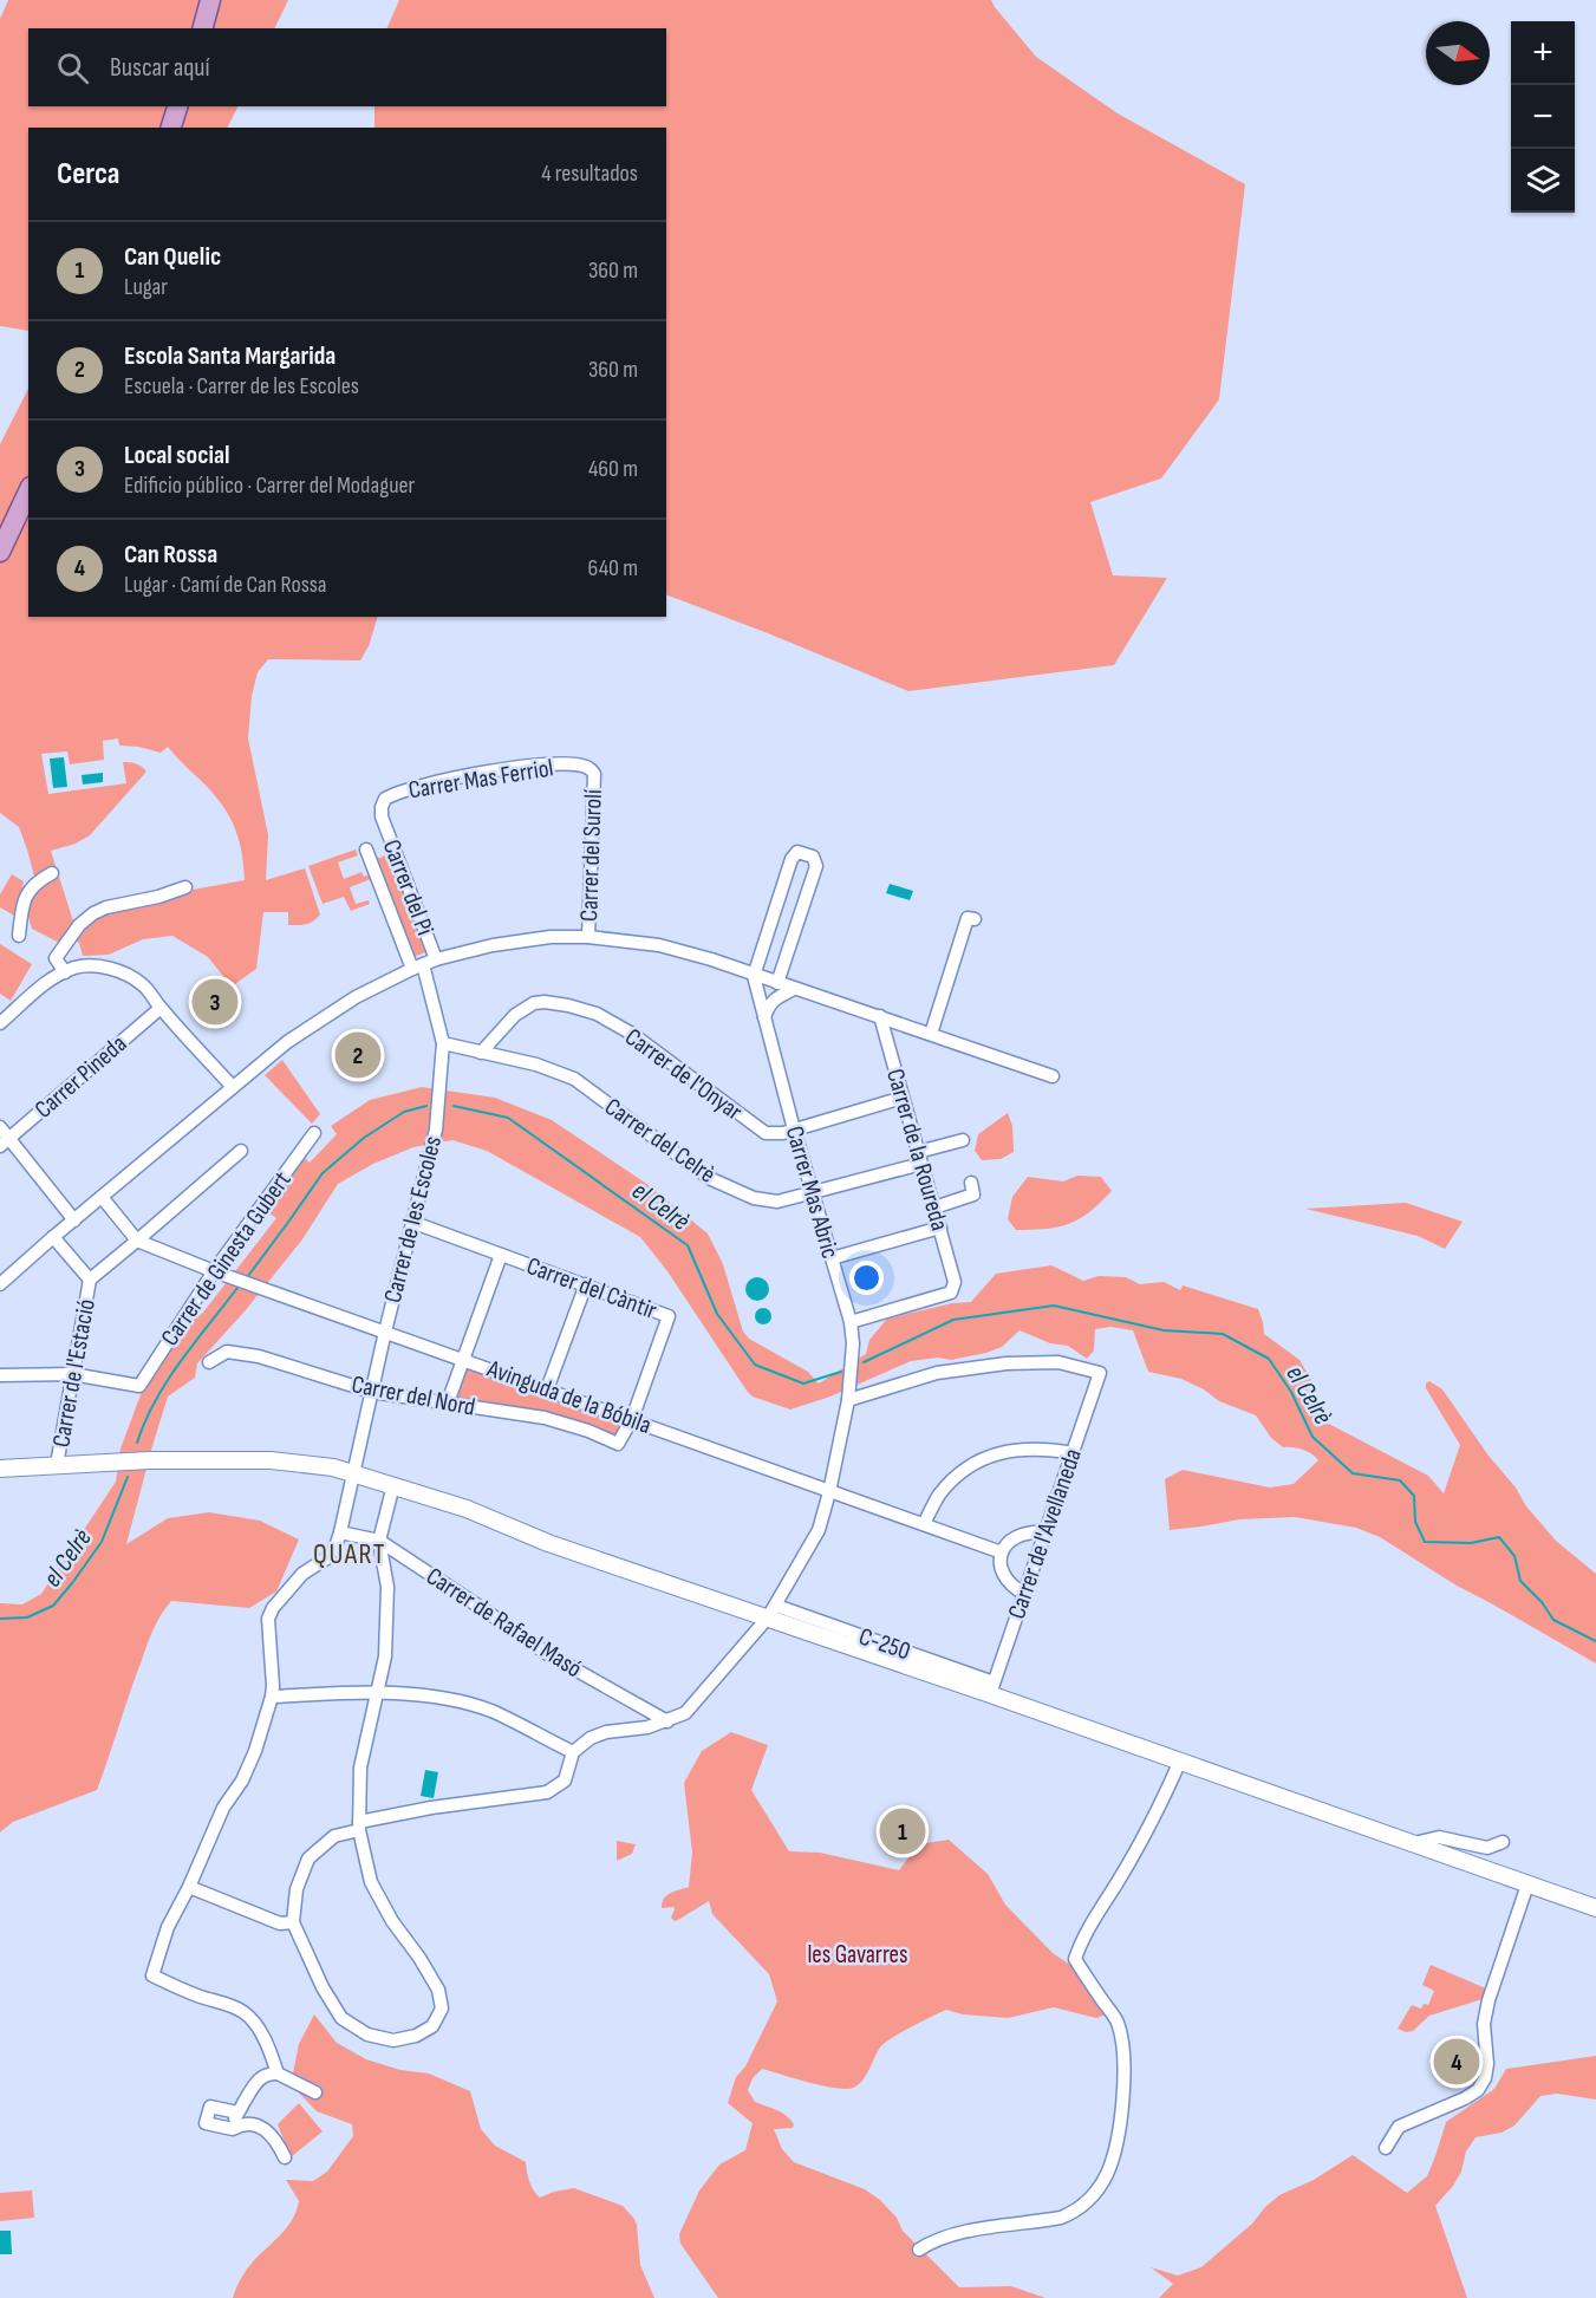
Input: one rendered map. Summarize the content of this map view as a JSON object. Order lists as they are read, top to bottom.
{
  "streets": {
    "main road": ["C-250"],
    "street": [
      "Carrer Mas Ferriol",
      "Carrer del Surolí",
      "Carrer del Pi",
      "Carrer de l'Onyar",
      "Carrer Pineda",
      "Carrer del Celrè",
      "Carrer de la Roureda",
      "Carrer Mas Abric",
      "Carrer de les Escoles",
      "Carrer de Ginesta Gubert",
      "Carrer del Càntir",
      "Carrer de l'Estació",
      "Carrer del Nord",
      "Avinguda de la Bóbila",
      "Carrer de l'Avellaneda",
      "Carrer de Rafael Masó"
    ]
  },
  "crossings": [
    ["Carrer Mas Ferriol", "Carrer del Surolí"],
    ["Carrer Mas Ferriol", "Carrer del Pi"],
    ["Carrer del Pi", "Carrer de les Escoles"],
    ["Carrer de l'Onyar", "Carrer del Celrè"],
    ["Carrer de l'Onyar", "Carrer de la Roureda"],
    ["Carrer de l'Onyar", "Carrer Mas Abric"],
    ["Carrer del Celrè", "Carrer de la Roureda"],
    ["Carrer del Celrè", "Carrer Mas Abric"],
    ["Carrer del Celrè", "Carrer de les Escoles"],
    ["Carrer de la Roureda", "Carrer Mas Abric"],
    ["Carrer Mas Abric", "Avinguda de la Bóbila"],
    ["Carrer Mas Abric", "Carrer de l'Avellaneda"],
    ["Carrer Mas Abric", "Carrer de Rafael Masó"],
    ["Carrer Mas Abric", "C-250"],
    ["Carrer de les Escoles", "Carrer del Càntir"],
    ["Carrer de les Escoles", "Carrer del Nord"],
    ["Carrer de les Escoles", "Avinguda de la Bóbila"],
    ["Carrer de les Escoles", "Carrer de Rafael Masó"],
    ["Carrer de les Escoles", "C-250"],
    ["Carrer de Ginesta Gubert", "Carrer de l'Estació"],
    ["Carrer de Ginesta Gubert", "Avinguda de la Bóbila"],
    ["Carrer del Càntir", "Carrer del Nord"],
    ["Carrer del Càntir", "Avinguda de la Bóbila"],
    ["Carrer de l'Estació", "C-250"],
    ["Carrer del Nord", "Avinguda de la Bóbila"],
    ["Carrer de l'Avellaneda", "C-250"]
  ],
  "districts": ["QUART"],
  "water": ["el Celrè"],
  "parks": ["les Gavarres"],
  "north": "right",
  "page": {
    "map_buttons": ["+", "−"],
    "search": "Buscar aquí",
    "heading": ["Cerca", "4 resultados"],
    "list": [
      {
        "mark": "1",
        "name": "Can Quelic",
        "note": "Lugar",
        "value": "360 m"
      },
      {
        "mark": "2",
        "name": "Escola Santa Margarida",
        "note": "Escuela · Carrer de les Escoles",
        "value": "360 m"
      },
      {
        "mark": "3",
        "name": "Local social",
        "note": "Edificio público · Carrer del Modaguer",
        "value": "460 m"
      },
      {
        "mark": "4",
        "name": "Can Rossa",
        "note": "Lugar · Camí de Can Rossa",
        "value": "640 m"
      }
    ],
    "pins": [
      "3",
      "2",
      "1",
      "4"
    ]
  }
}
